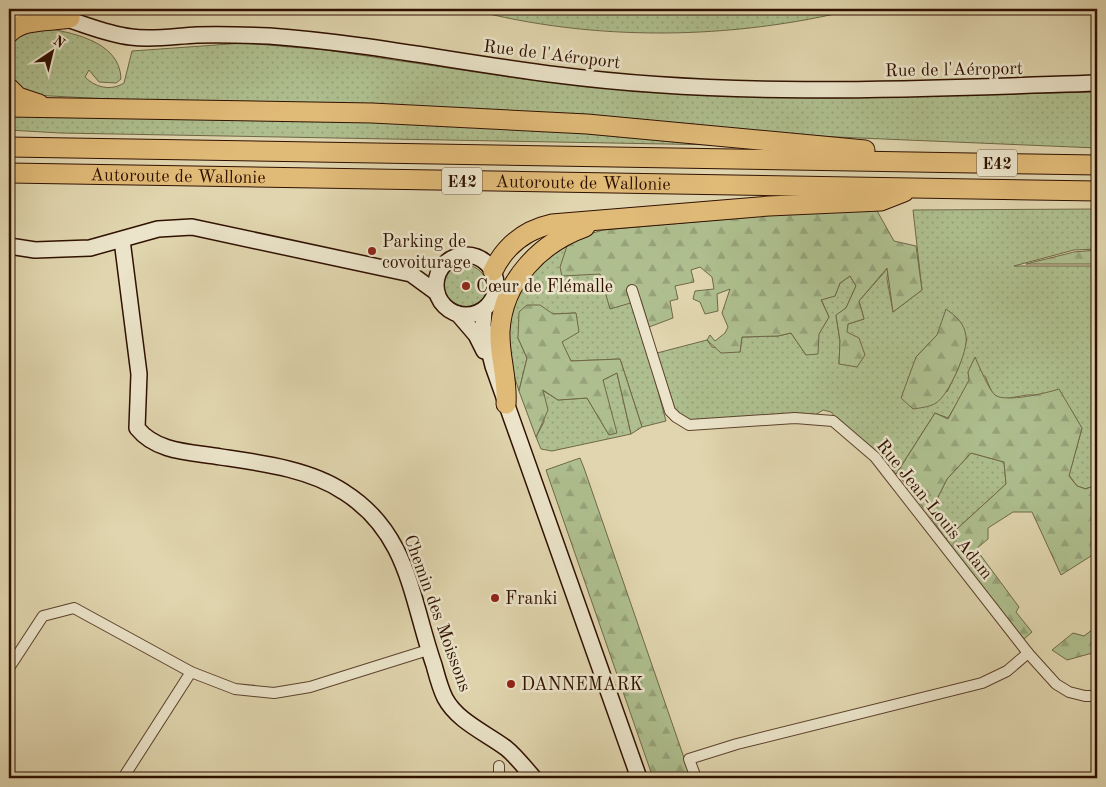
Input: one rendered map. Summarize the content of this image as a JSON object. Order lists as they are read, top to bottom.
{
  "streets": {
    "highway": ["E42", "Autoroute de Wallonie"],
    "street": ["Rue de l'Aéroport", "Rue Jean-Louis Adam", "Chemin des Moissons"]
  },
  "places": [
    "Parking de covoiturage",
    "Cœur de Flémalle",
    "Franki",
    "DANNEMARK"
  ],
  "north": "top right"
}
